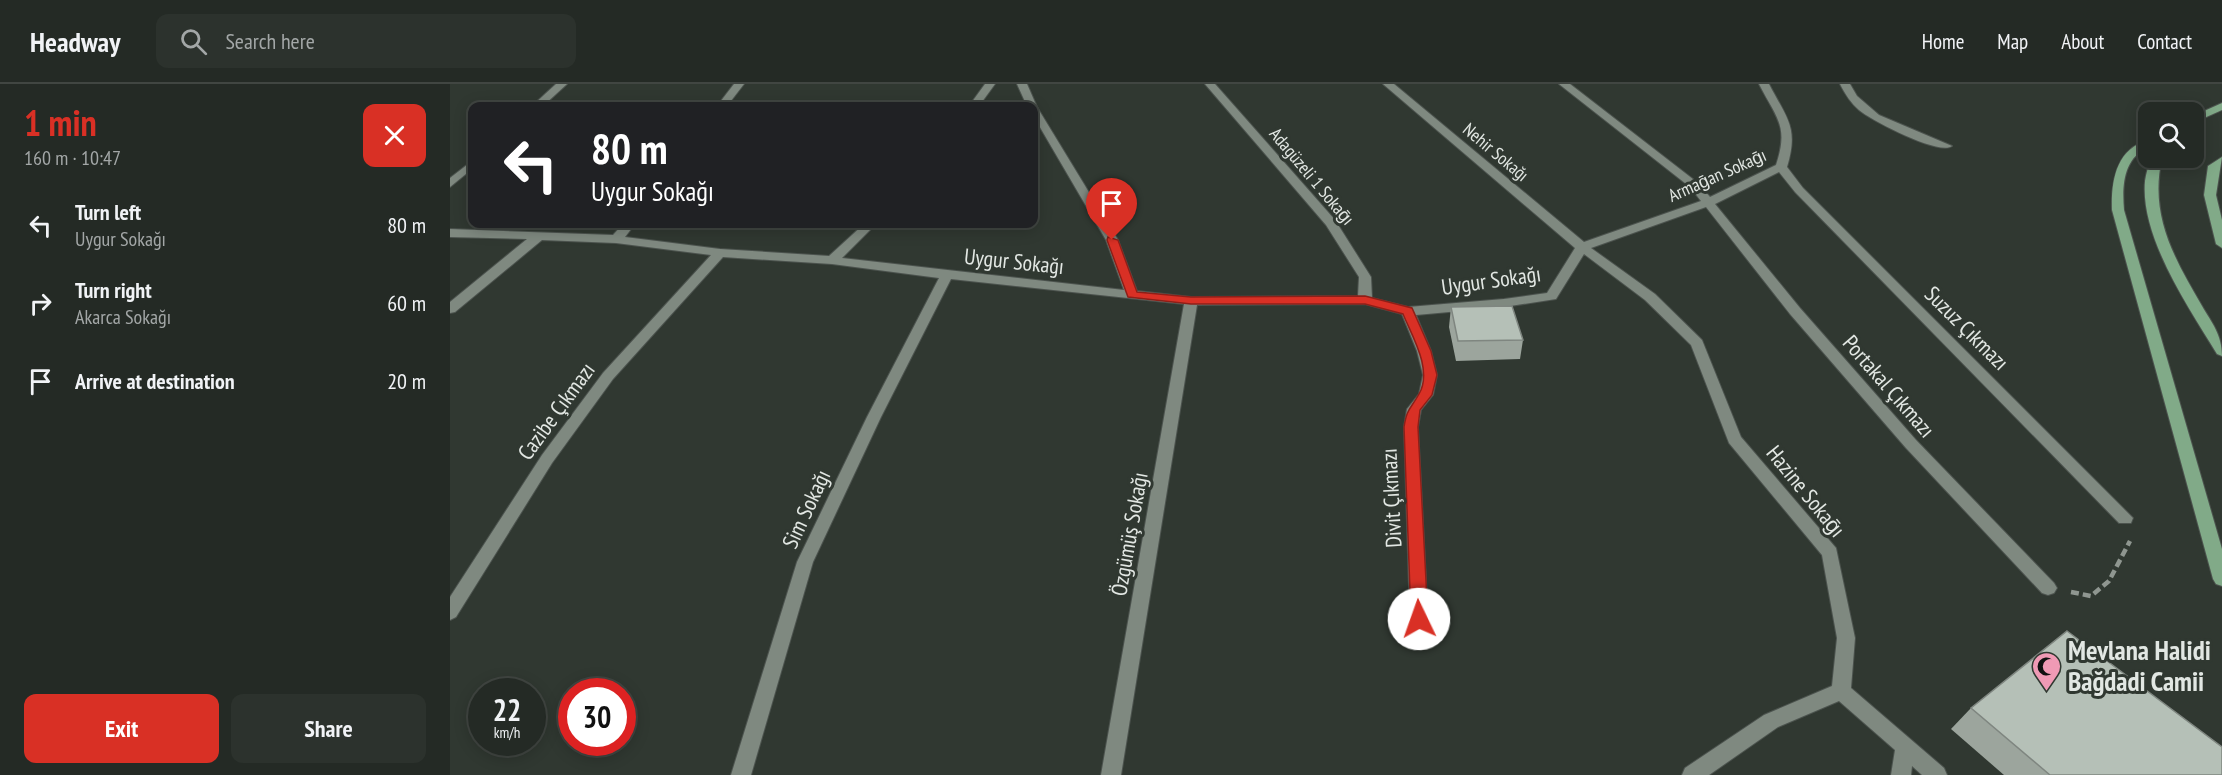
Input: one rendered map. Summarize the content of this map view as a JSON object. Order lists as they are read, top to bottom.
{
  "streets": {
    "street": [
      "Nehir Sokağı",
      "Armaḡan Sokaḡı",
      "Adagüzeli 1 Sokaḡı",
      "Uygur Sokağı",
      "Suzuz Çıkmazı",
      "Portakal Çıkmazı",
      "Cazibe Çıkmazı",
      "Hazine Sokaḡı",
      "Divit Çıkmazı",
      "Sim Sokağı",
      "Özgümüş Sokağı"
    ]
  },
  "crossings": [
    ["Nehir Sokağı", "Armaḡan Sokaḡı"],
    ["Nehir Sokağı", "Uygur Sokağı"],
    ["Nehir Sokağı", "Hazine Sokaḡı"],
    ["Armaḡan Sokaḡı", "Uygur Sokağı"],
    ["Armaḡan Sokaḡı", "Suzuz Çıkmazı"],
    ["Armaḡan Sokaḡı", "Portakal Çıkmazı"],
    ["Armaḡan Sokaḡı", "Hazine Sokaḡı"],
    ["Adagüzeli 1 Sokaḡı", "Uygur Sokağı"],
    ["Uygur Sokağı", "Cazibe Çıkmazı"],
    ["Uygur Sokağı", "Hazine Sokaḡı"],
    ["Uygur Sokağı", "Divit Çıkmazı"],
    ["Uygur Sokağı", "Sim Sokağı"],
    ["Uygur Sokağı", "Özgümüş Sokağı"]
  ],
  "places": {
    "mosque": ["Mevlana Halidi Bağdadi Camii"]
  },
  "page": {
    "header": "Headway",
    "search": "Search here",
    "nav": [
      "Home",
      "Map",
      "About",
      "Contact"
    ],
    "heading": ["1 min", "160 m · 10:47"],
    "turn": ["80 m", "Uygur Sokağı"],
    "list": [
      {
        "name": "Turn left",
        "note": "Uygur Sokağı",
        "value": "80 m"
      },
      {
        "name": "Turn right",
        "note": "Akarca Sokağı",
        "value": "60 m"
      },
      {
        "name": "Arrive at destination",
        "value": "20 m"
      }
    ],
    "speed": "22 km/h",
    "limit": "30",
    "buttons": ["Exit", "Share"]
  }
}
